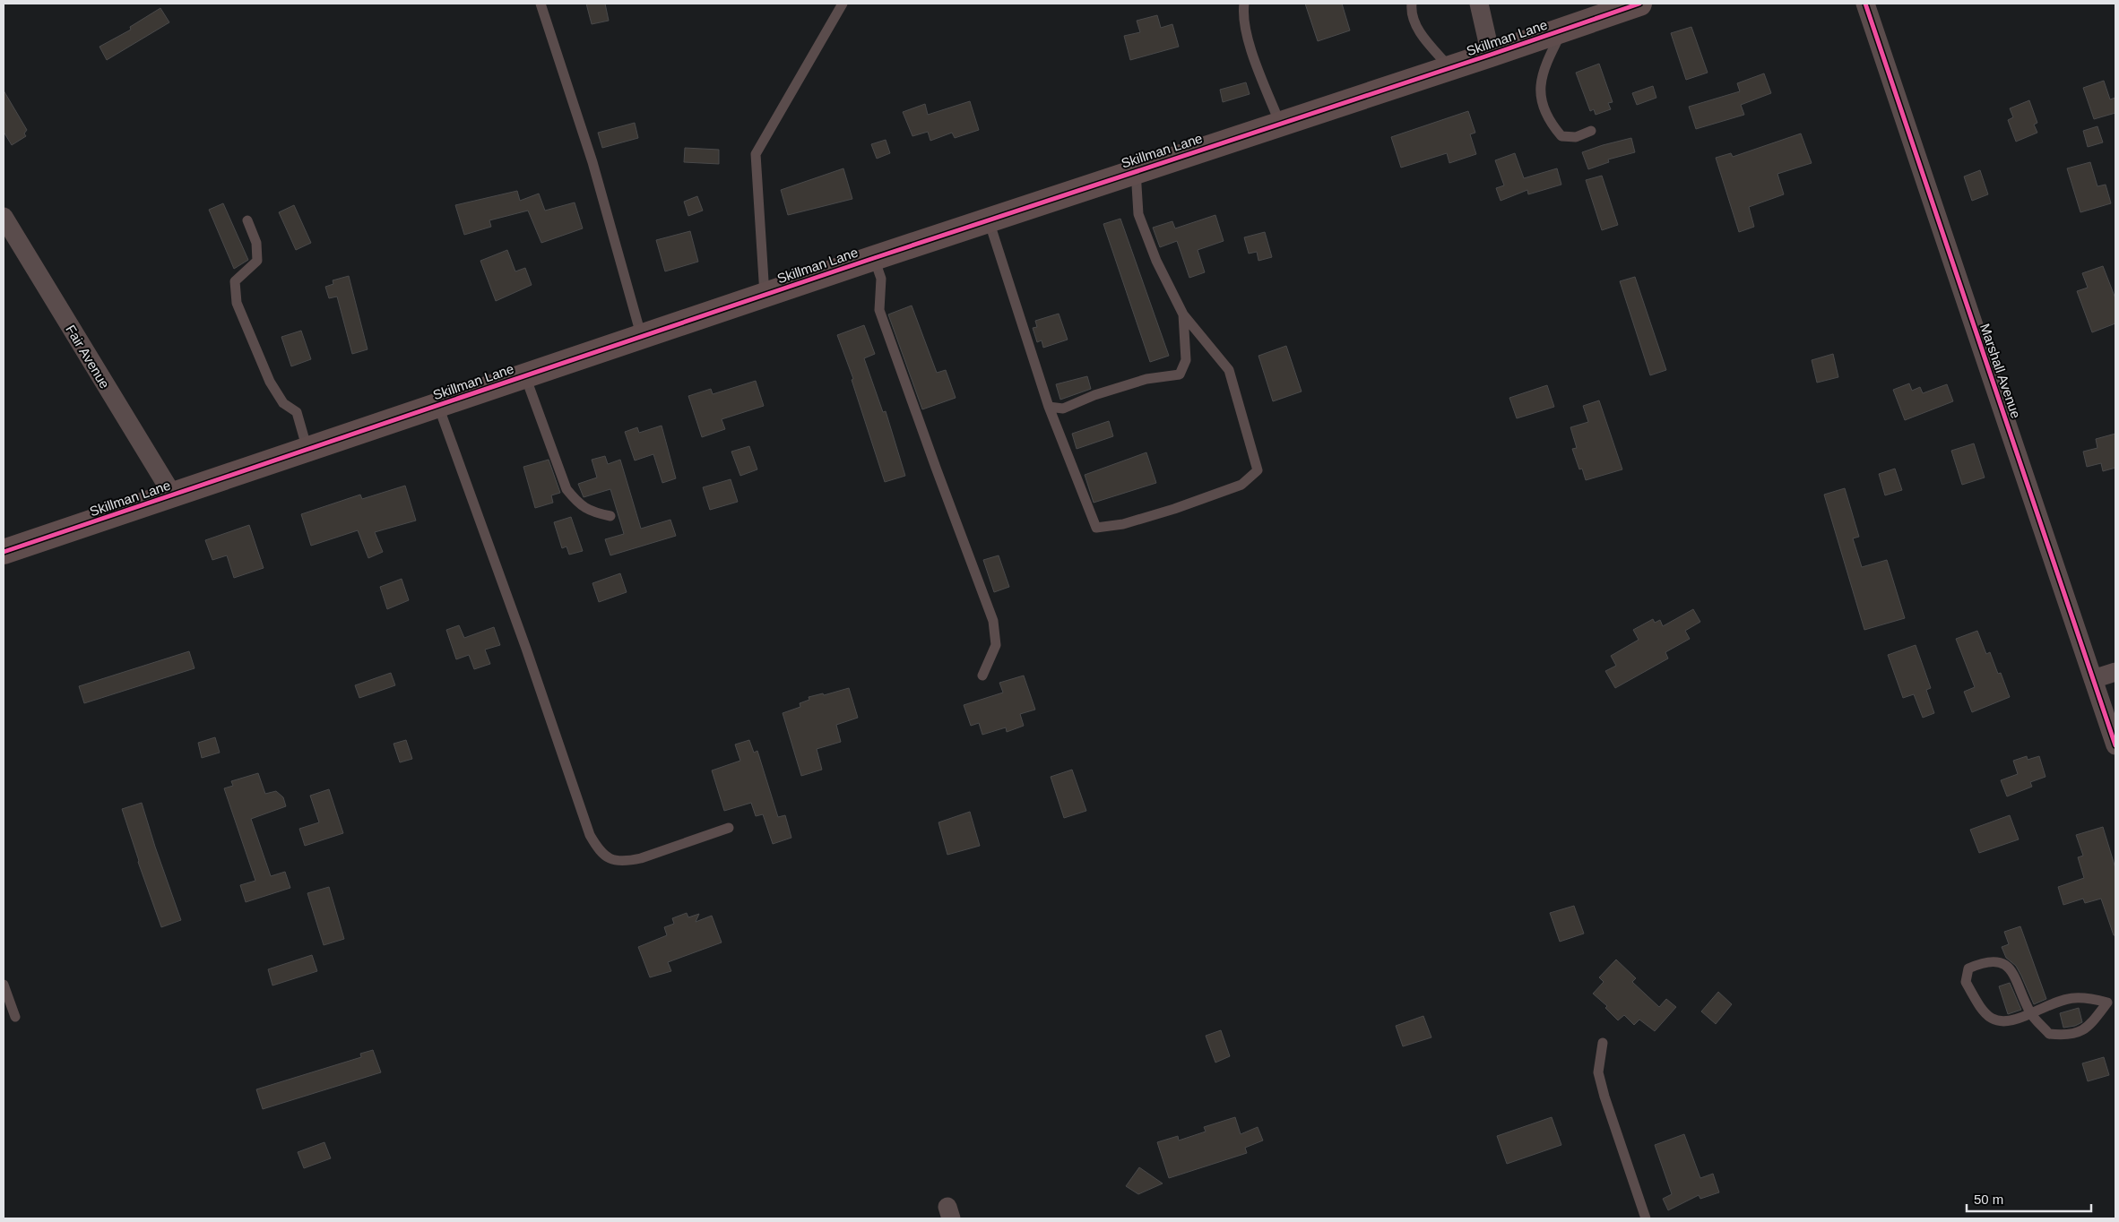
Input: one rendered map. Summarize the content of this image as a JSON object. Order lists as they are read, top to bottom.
{
  "streets": {
    "street": ["Skillman Lane", "Fair Avenue", "Marshall Avenue"]
  },
  "crossings": [
    ["Skillman Lane", "Fair Avenue"]
  ],
  "scale_bar": "50 m"
}
